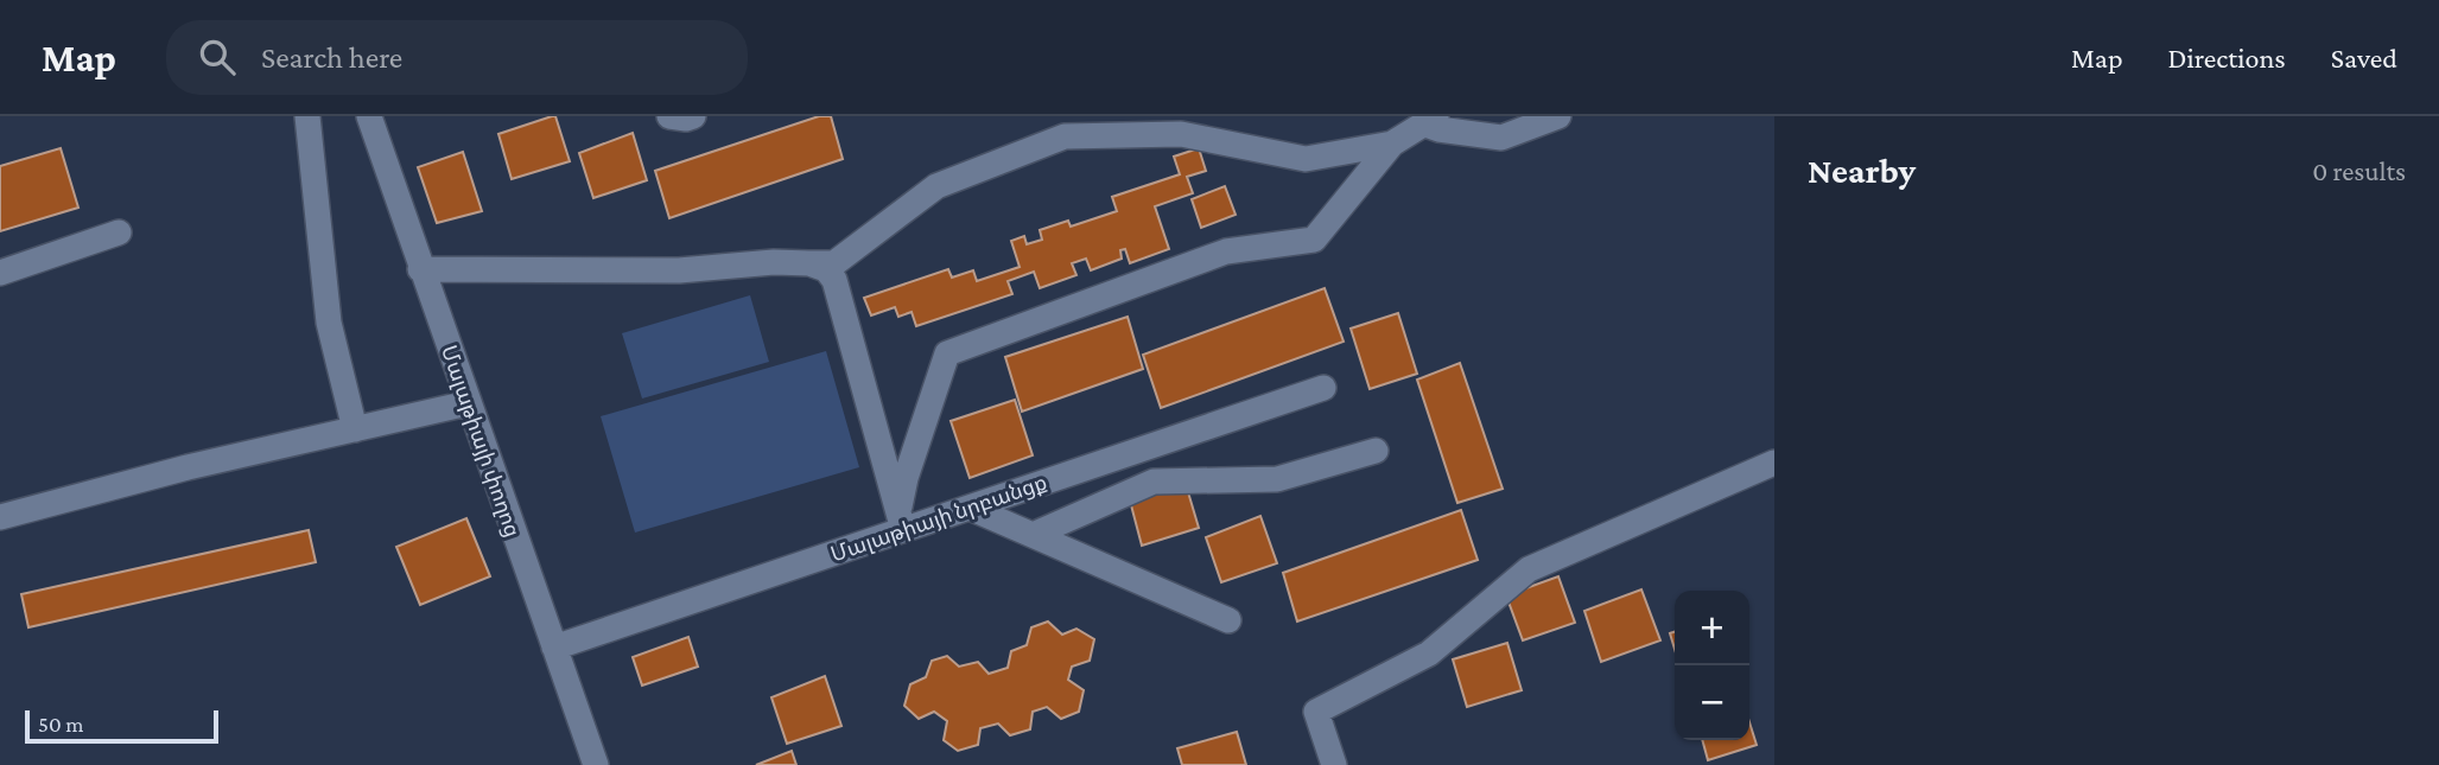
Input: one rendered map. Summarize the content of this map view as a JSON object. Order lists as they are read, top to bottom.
{
  "streets": {
    "street": ["Մալաթիայի փողոց", "Մալաթիայի նրբանցք"]
  },
  "crossings": [
    ["Մալաթիայի փողոց", "Մալաթիայի նրբանցք"]
  ],
  "scale_bar": "50 m",
  "page": {
    "header": "Map",
    "search": "Search here",
    "nav": ["Map", "Directions", "Saved"],
    "heading": ["Nearby", "0 results"],
    "map_buttons": ["+", "−"],
    "scale": "50 m"
  }
}
